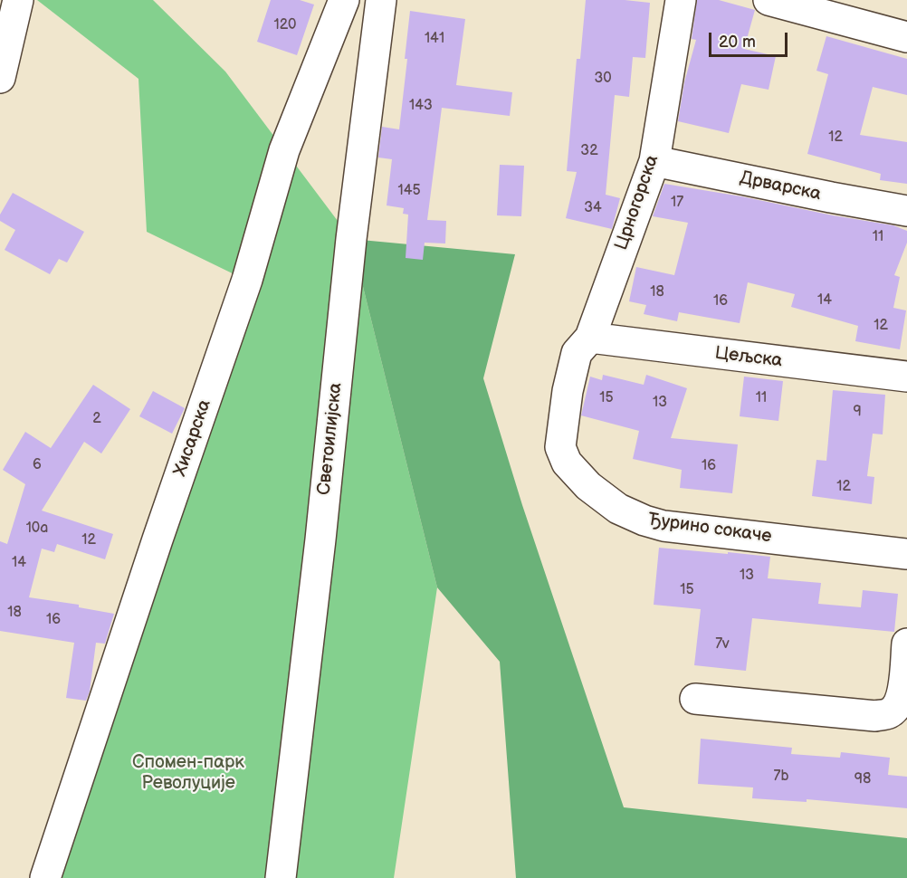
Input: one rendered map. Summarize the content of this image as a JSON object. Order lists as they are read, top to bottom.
{
  "streets": {
    "street": [
      "Дрварска",
      "Црногорска",
      "Цељска",
      "Хисарска",
      "Светоилијска",
      "Ђурино сокаче"
    ]
  },
  "crossings": [
    ["Дрварска", "Црногорска"],
    ["Црногорска", "Цељска"],
    ["Црногорска", "Ђурино сокаче"],
    ["Цељска", "Ђурино сокаче"]
  ],
  "parks": ["Спомен-парк Револуције"],
  "house_numbers": [
    "120",
    "141",
    "30",
    "143",
    "12",
    "32",
    "145",
    "17",
    "34",
    "11",
    "18",
    "14",
    "16",
    "12",
    "15",
    "11",
    "13",
    "9",
    "2",
    "6",
    "16",
    "12",
    "10a",
    "12",
    "14",
    "13",
    "15",
    "18",
    "16",
    "7v",
    "7b",
    "98"
  ],
  "scale_bar": "20 m"
}
